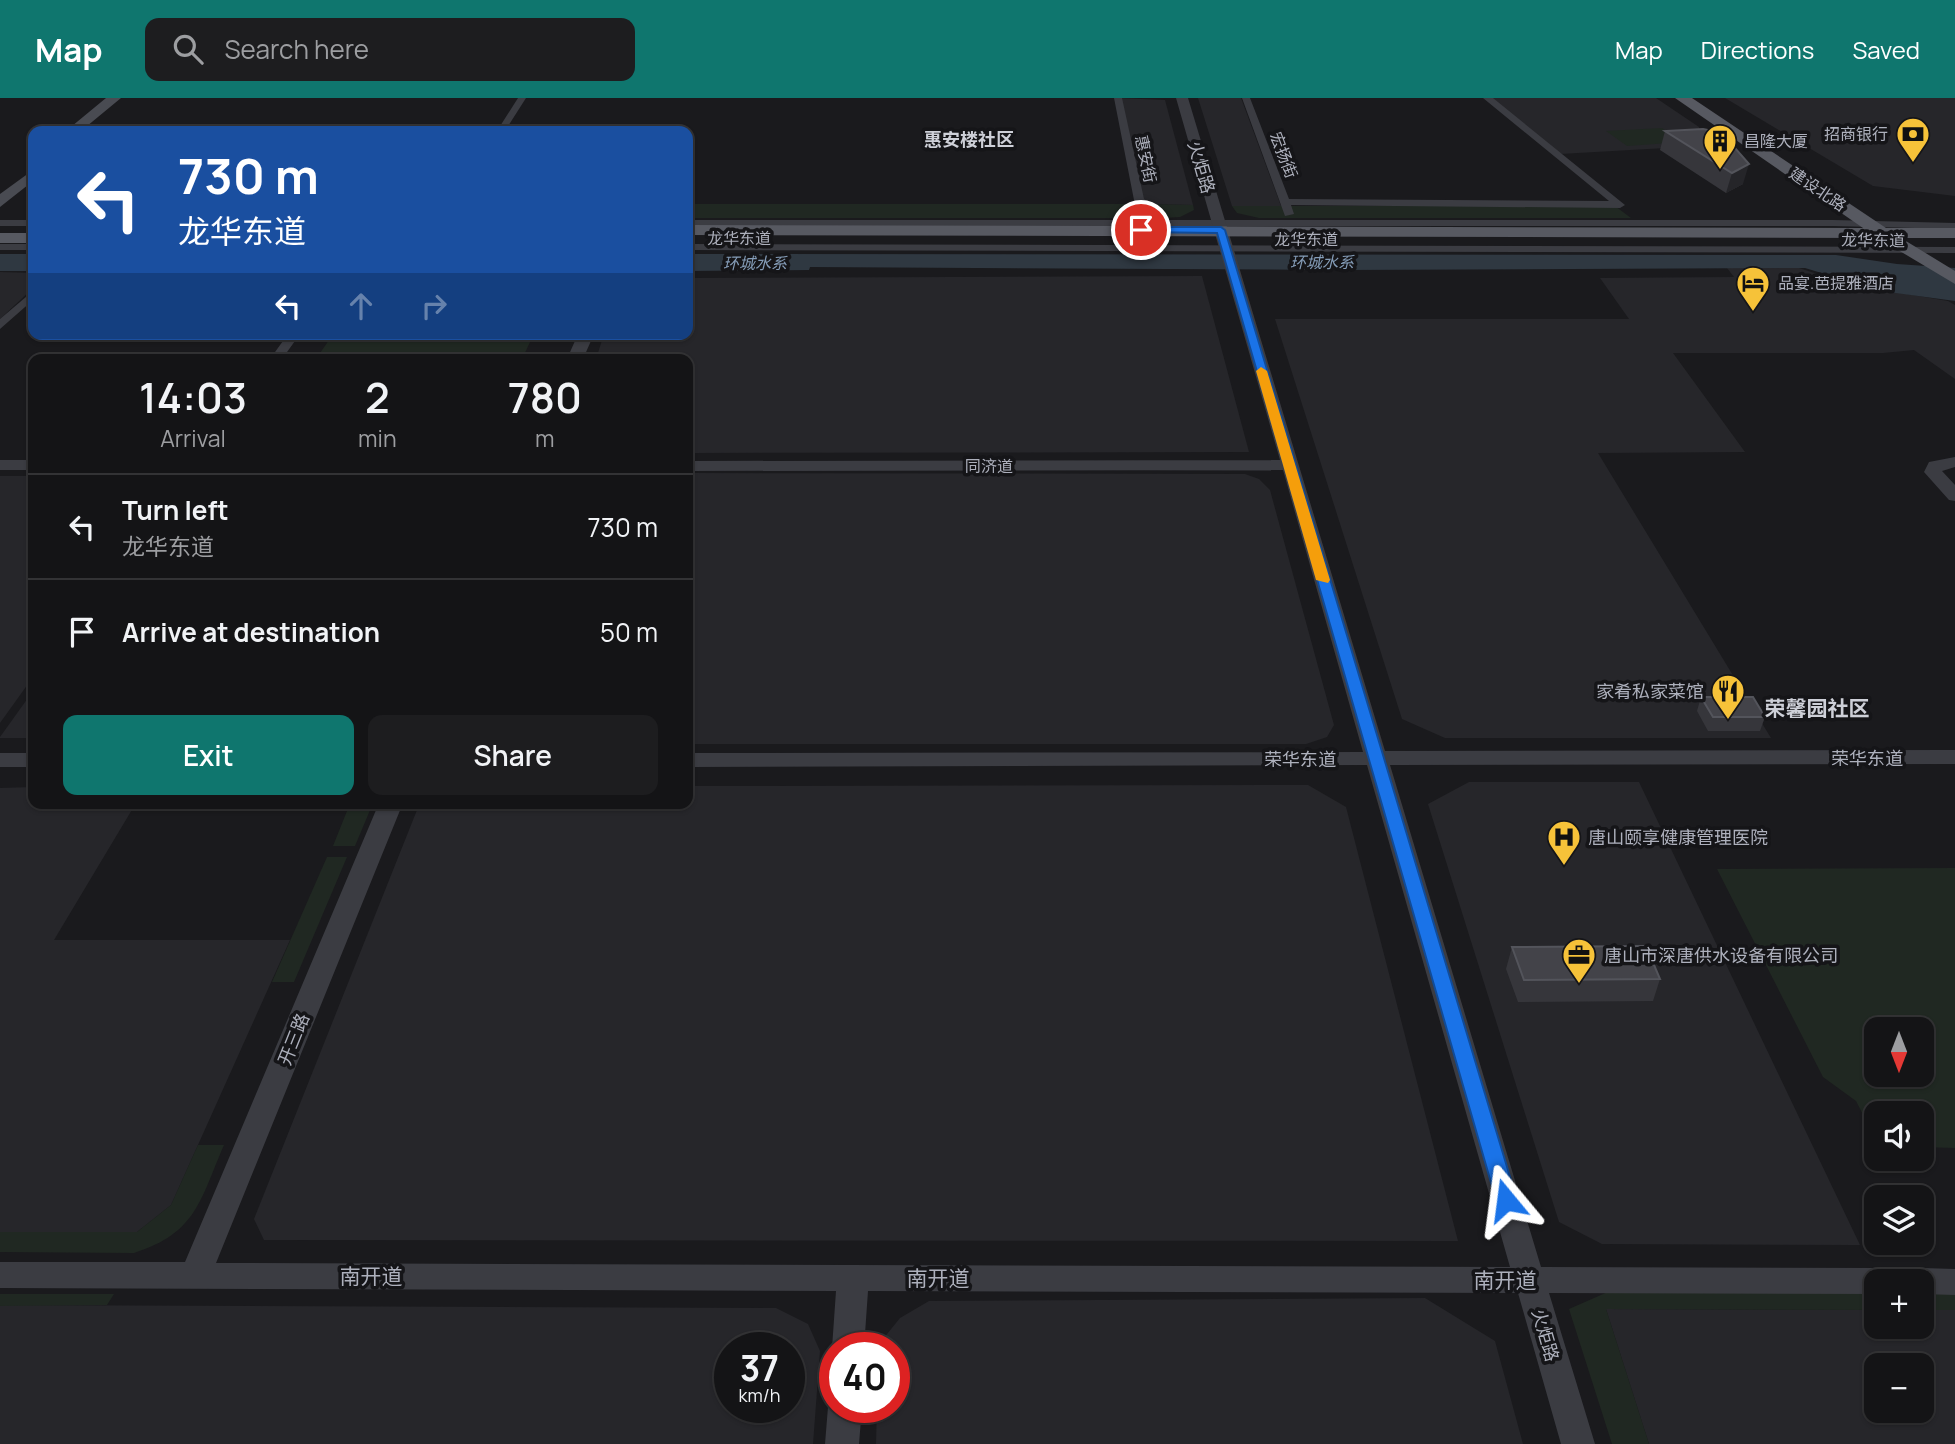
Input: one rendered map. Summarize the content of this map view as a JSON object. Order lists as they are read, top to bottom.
{
  "streets": {
    "main road": ["建设北路", "龙华东道"],
    "street": [
      "宏扬街",
      "惠安街",
      "火炬路",
      "同济道",
      "荣华东道",
      "开三路",
      "南开道"
    ]
  },
  "crossings": [
    ["火炬路", "龙华东道"],
    ["火炬路", "同济道"],
    ["火炬路", "荣华东道"],
    ["火炬路", "南开道"],
    ["建设北路", "龙华东道"],
    ["开三路", "南开道"]
  ],
  "districts": ["惠安楼社区", "荣馨园社区"],
  "water": ["环城水系"],
  "places": {
    "bank": ["招商银行"],
    "building": ["昌隆大厦"],
    "hotel": ["品宴.芭提雅酒店"],
    "restaurant": ["家肴私家菜馆"],
    "hospital": ["唐山颐享健康管理医院"],
    "office": ["唐山市深唐供水设备有限公司"]
  },
  "north": "bottom",
  "page": {
    "header": "Map",
    "search": "Search here",
    "nav": ["Map", "Directions", "Saved"],
    "turn": ["730 m", "龙华东道"],
    "eta": [
      "14:03",
      "Arrival",
      "2",
      "min",
      "780",
      "m"
    ],
    "list": [
      {
        "name": "Turn left",
        "note": "龙华东道",
        "value": "730 m"
      },
      {
        "name": "Arrive at destination",
        "value": "50 m"
      }
    ],
    "buttons": ["Exit", "Share"],
    "map_buttons": ["+", "−"],
    "speed": "37 km/h",
    "limit": "40"
  }
}
